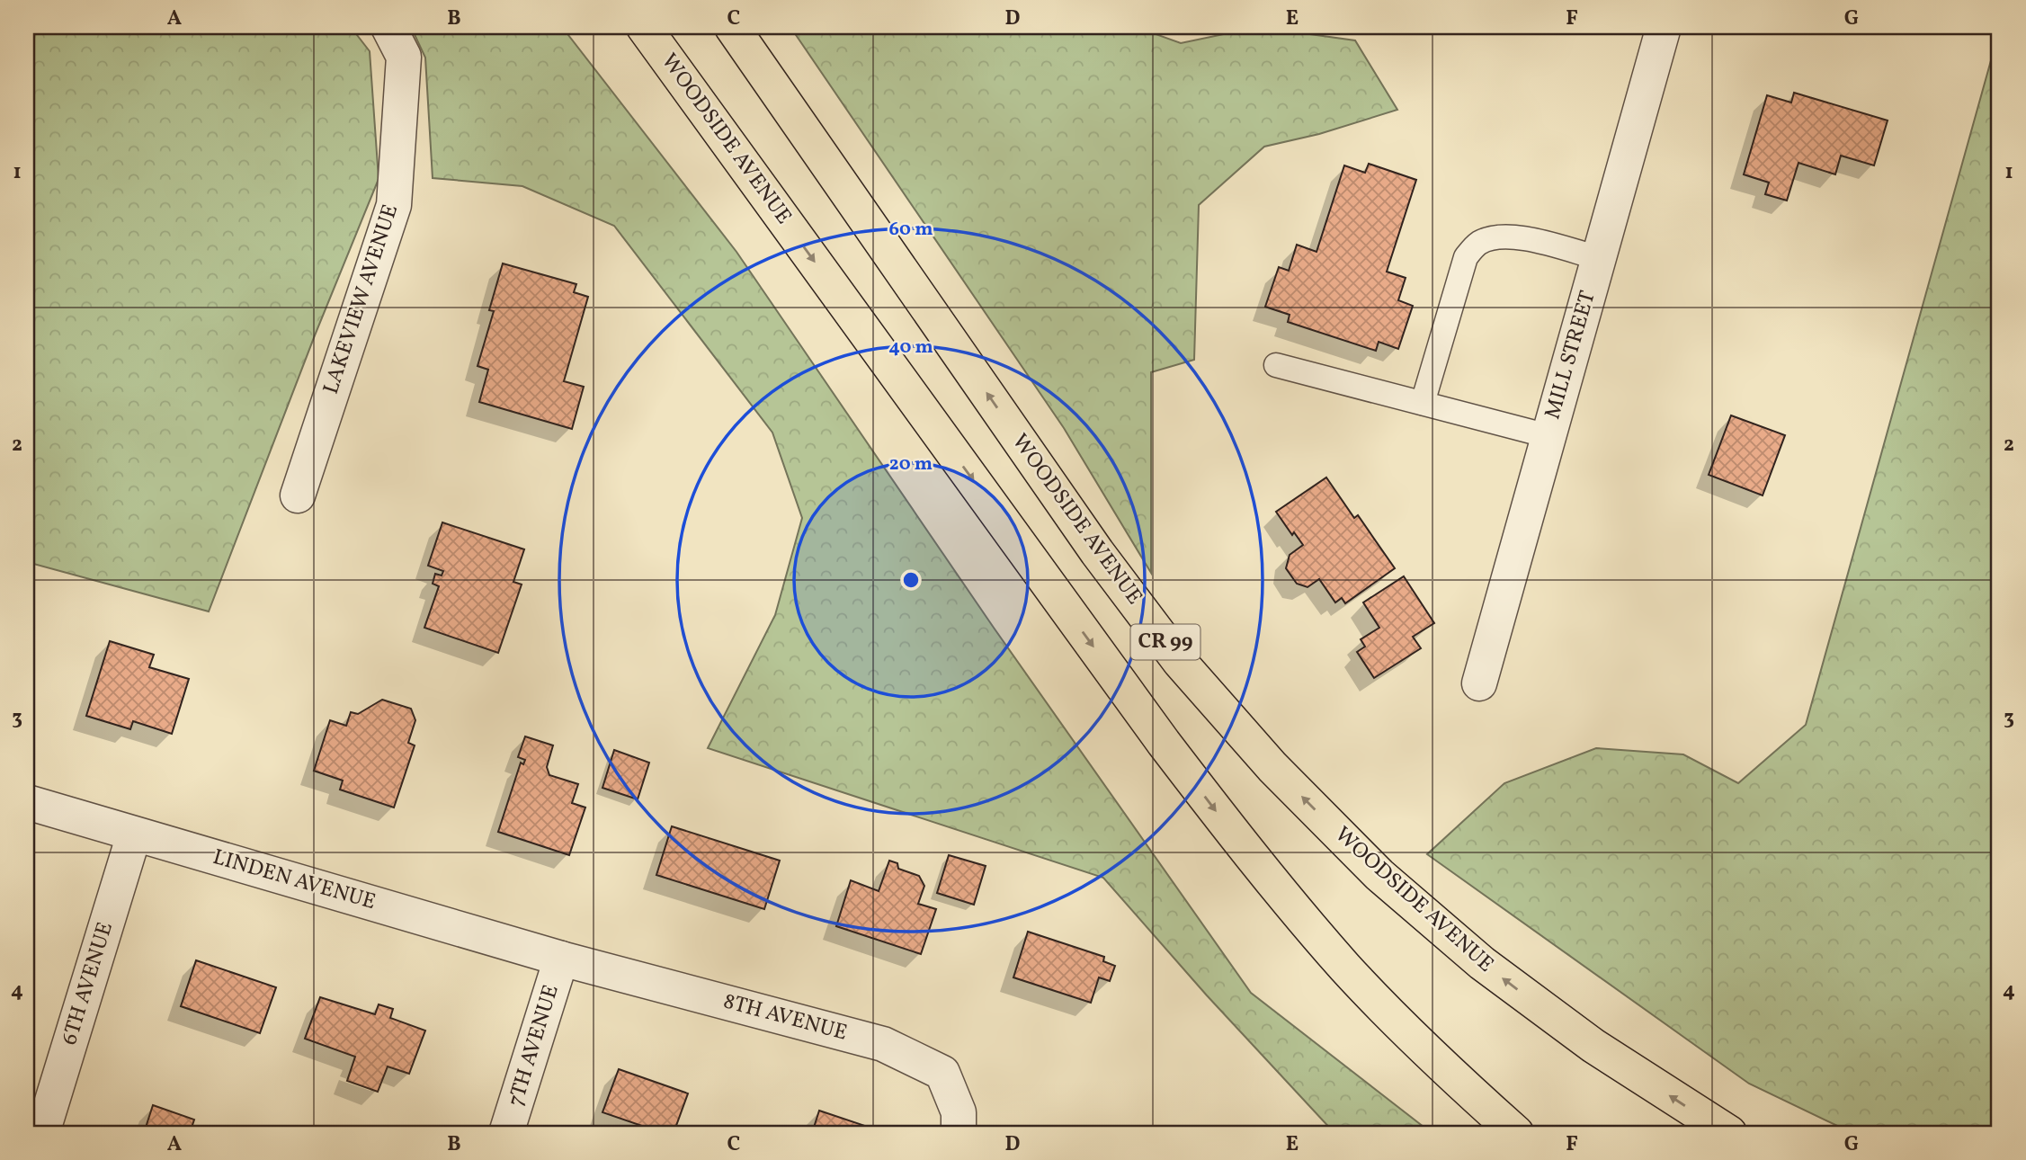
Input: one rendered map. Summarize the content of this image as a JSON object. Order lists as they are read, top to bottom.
{
  "streets": {
    "main road": ["WOODSIDE AVENUE", "CR 99"],
    "street": [
      "LAKEVIEW AVENUE",
      "MILL STREET",
      "LINDEN AVENUE",
      "6TH AVENUE",
      "8TH AVENUE",
      "7TH AVENUE"
    ]
  },
  "crossings": [
    ["LINDEN AVENUE", "6TH AVENUE"],
    ["LINDEN AVENUE", "8TH AVENUE"],
    ["LINDEN AVENUE", "7TH AVENUE"],
    ["8TH AVENUE", "7TH AVENUE"]
  ],
  "grid": {
    "columns": [
      "A",
      "B",
      "C",
      "D",
      "E",
      "F",
      "G"
    ],
    "rows": [
      "1",
      "2",
      "3",
      "4"
    ]
  },
  "rings": ["60 m", "40 m", "20 m"]
}
